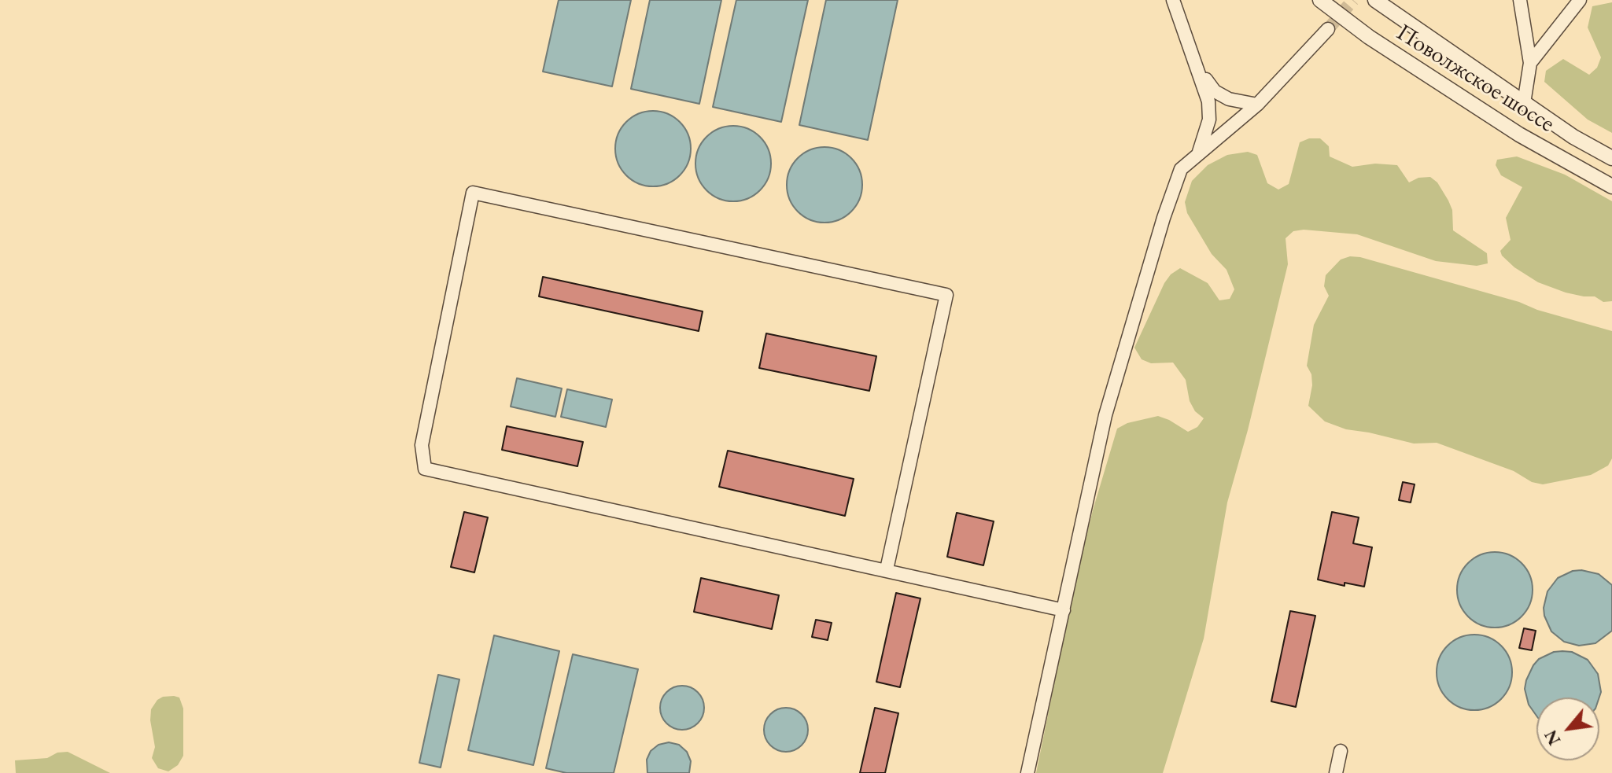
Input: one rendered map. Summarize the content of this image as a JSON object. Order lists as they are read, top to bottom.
{
  "streets": {
    "street": ["Поволжское шоссе"]
  },
  "north": "bottom left"
}
